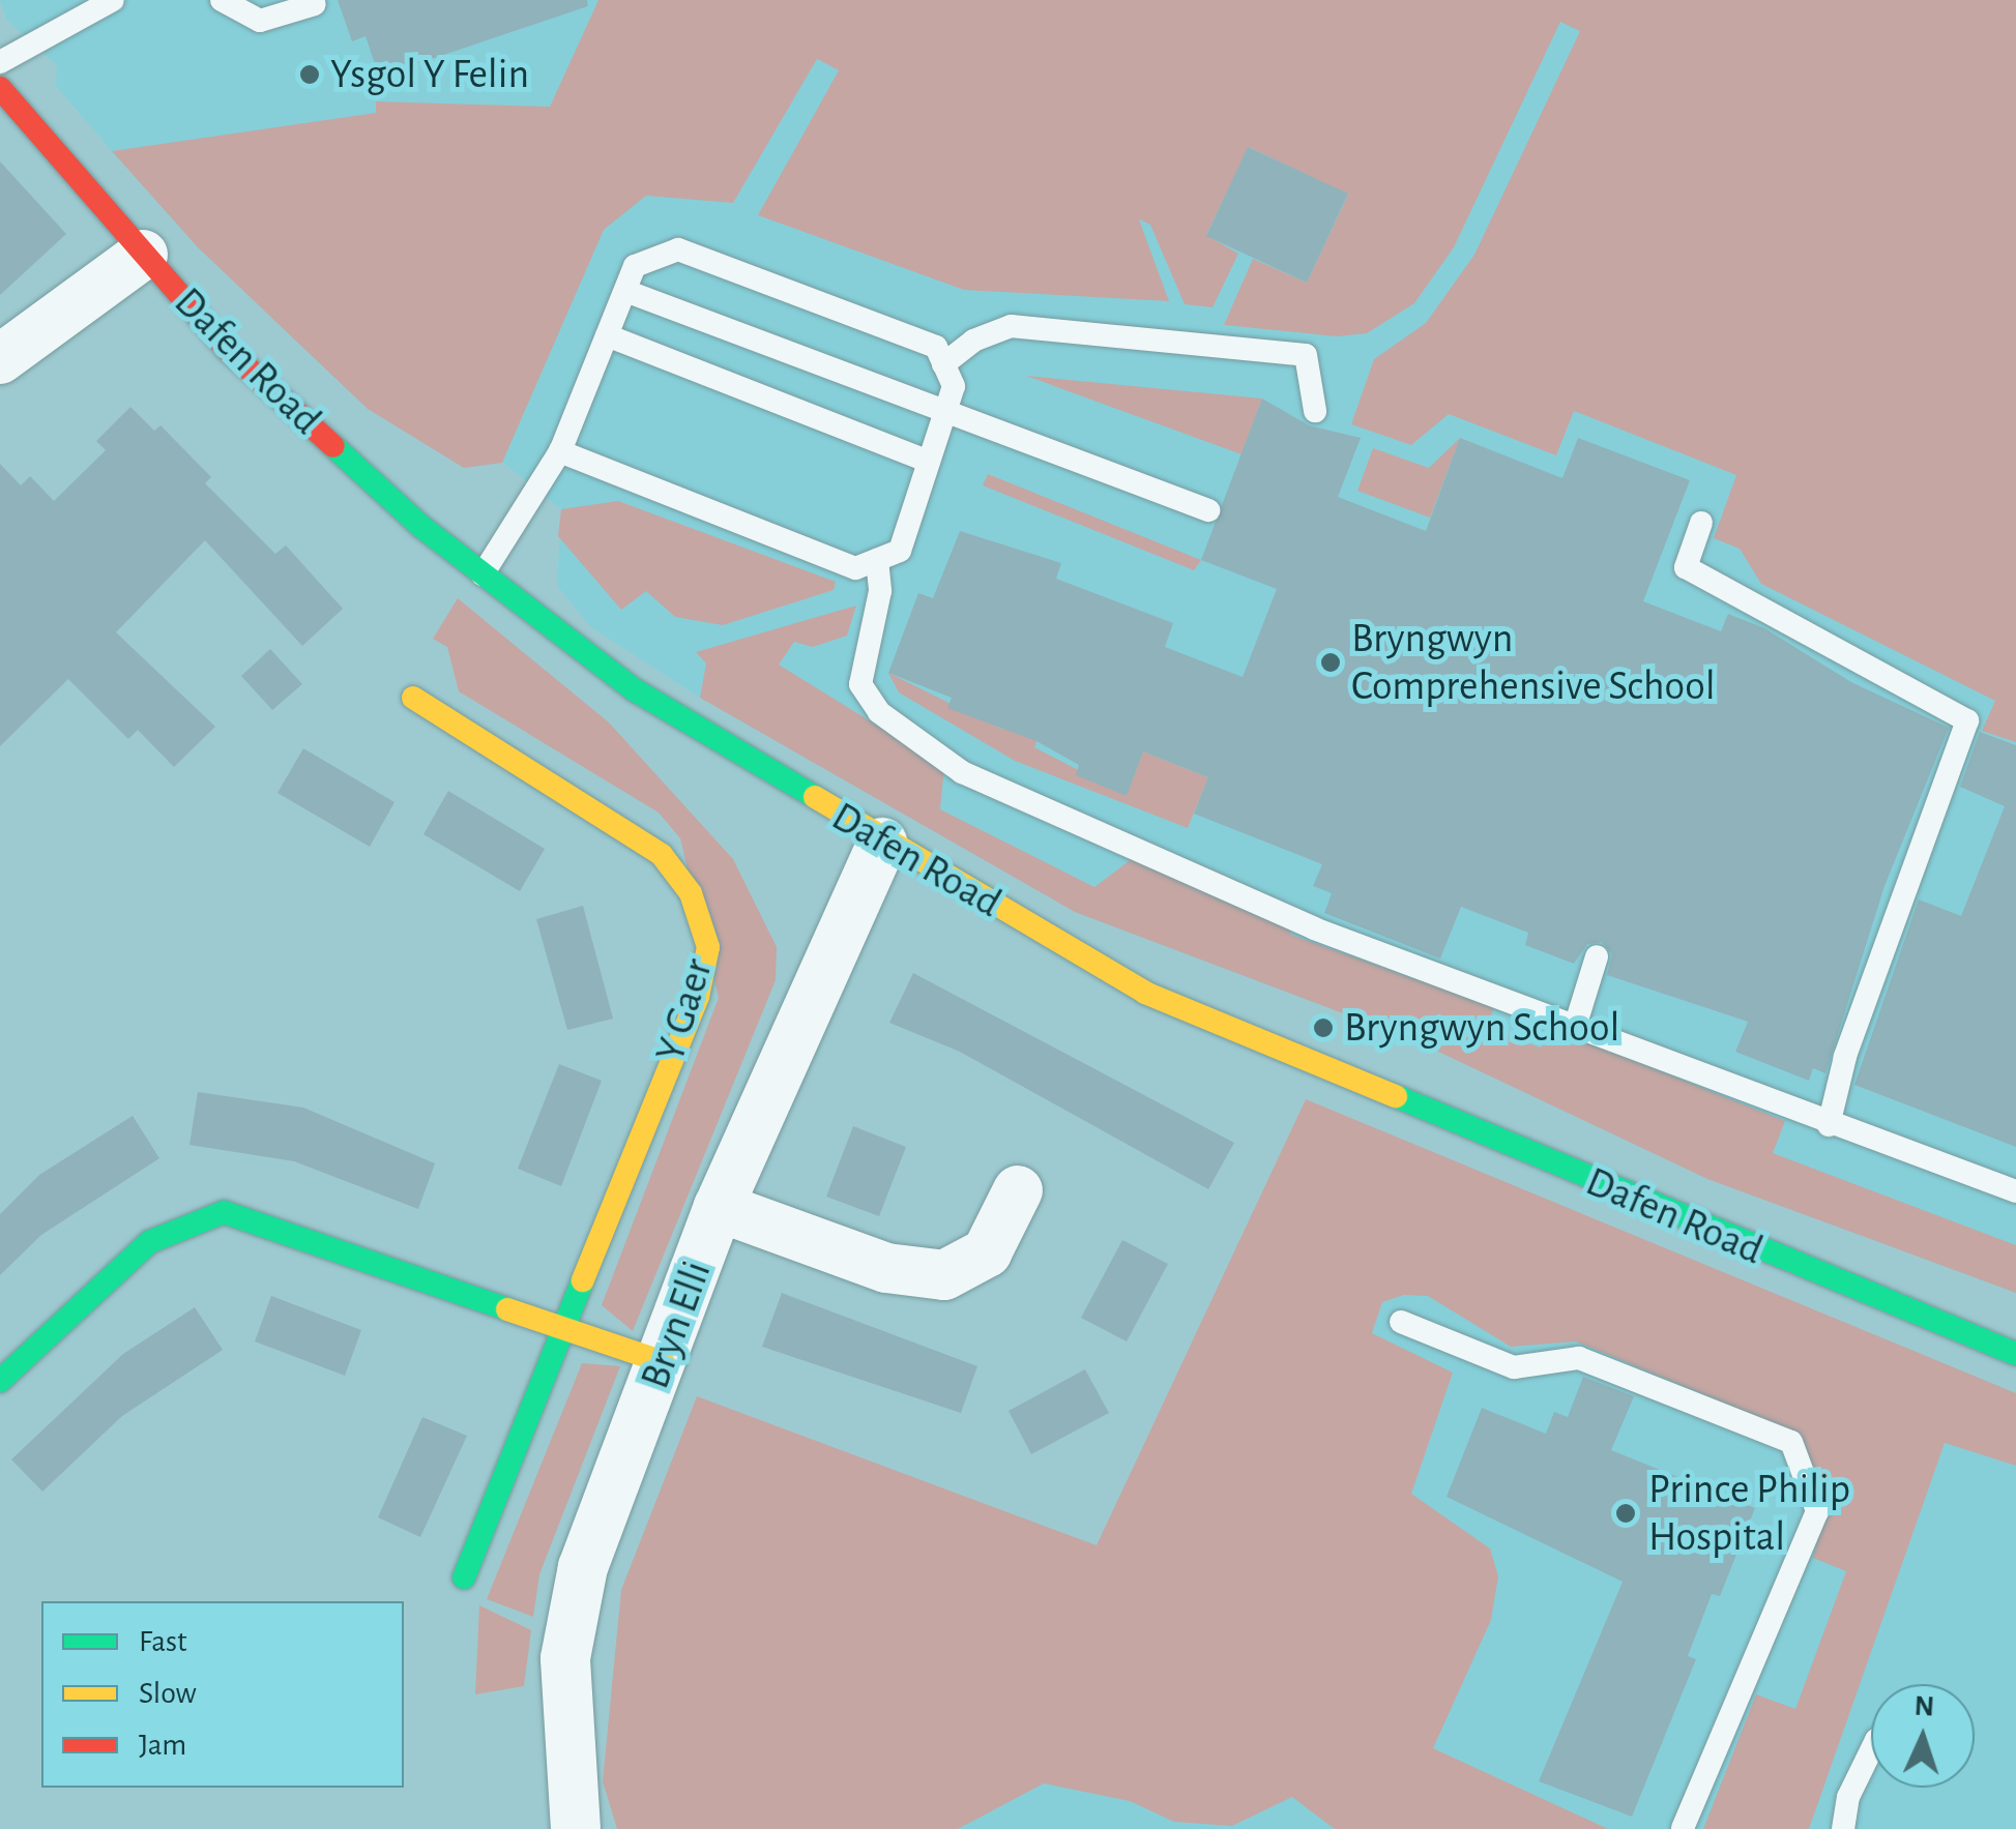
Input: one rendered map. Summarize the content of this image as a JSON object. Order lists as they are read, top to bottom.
{
  "streets": {
    "street": ["Dafen Road", "Y Gaer", "Bryn Elli"]
  },
  "crossings": [
    ["Dafen Road", "Bryn Elli"]
  ],
  "places": [
    "Ysgol Y Felin",
    "Bryngwyn Comprehensive School",
    "Bryngwyn School",
    "Prince Philip Hospital"
  ],
  "legend": ["Fast", "Slow", "Jam"],
  "north": "top"
}
